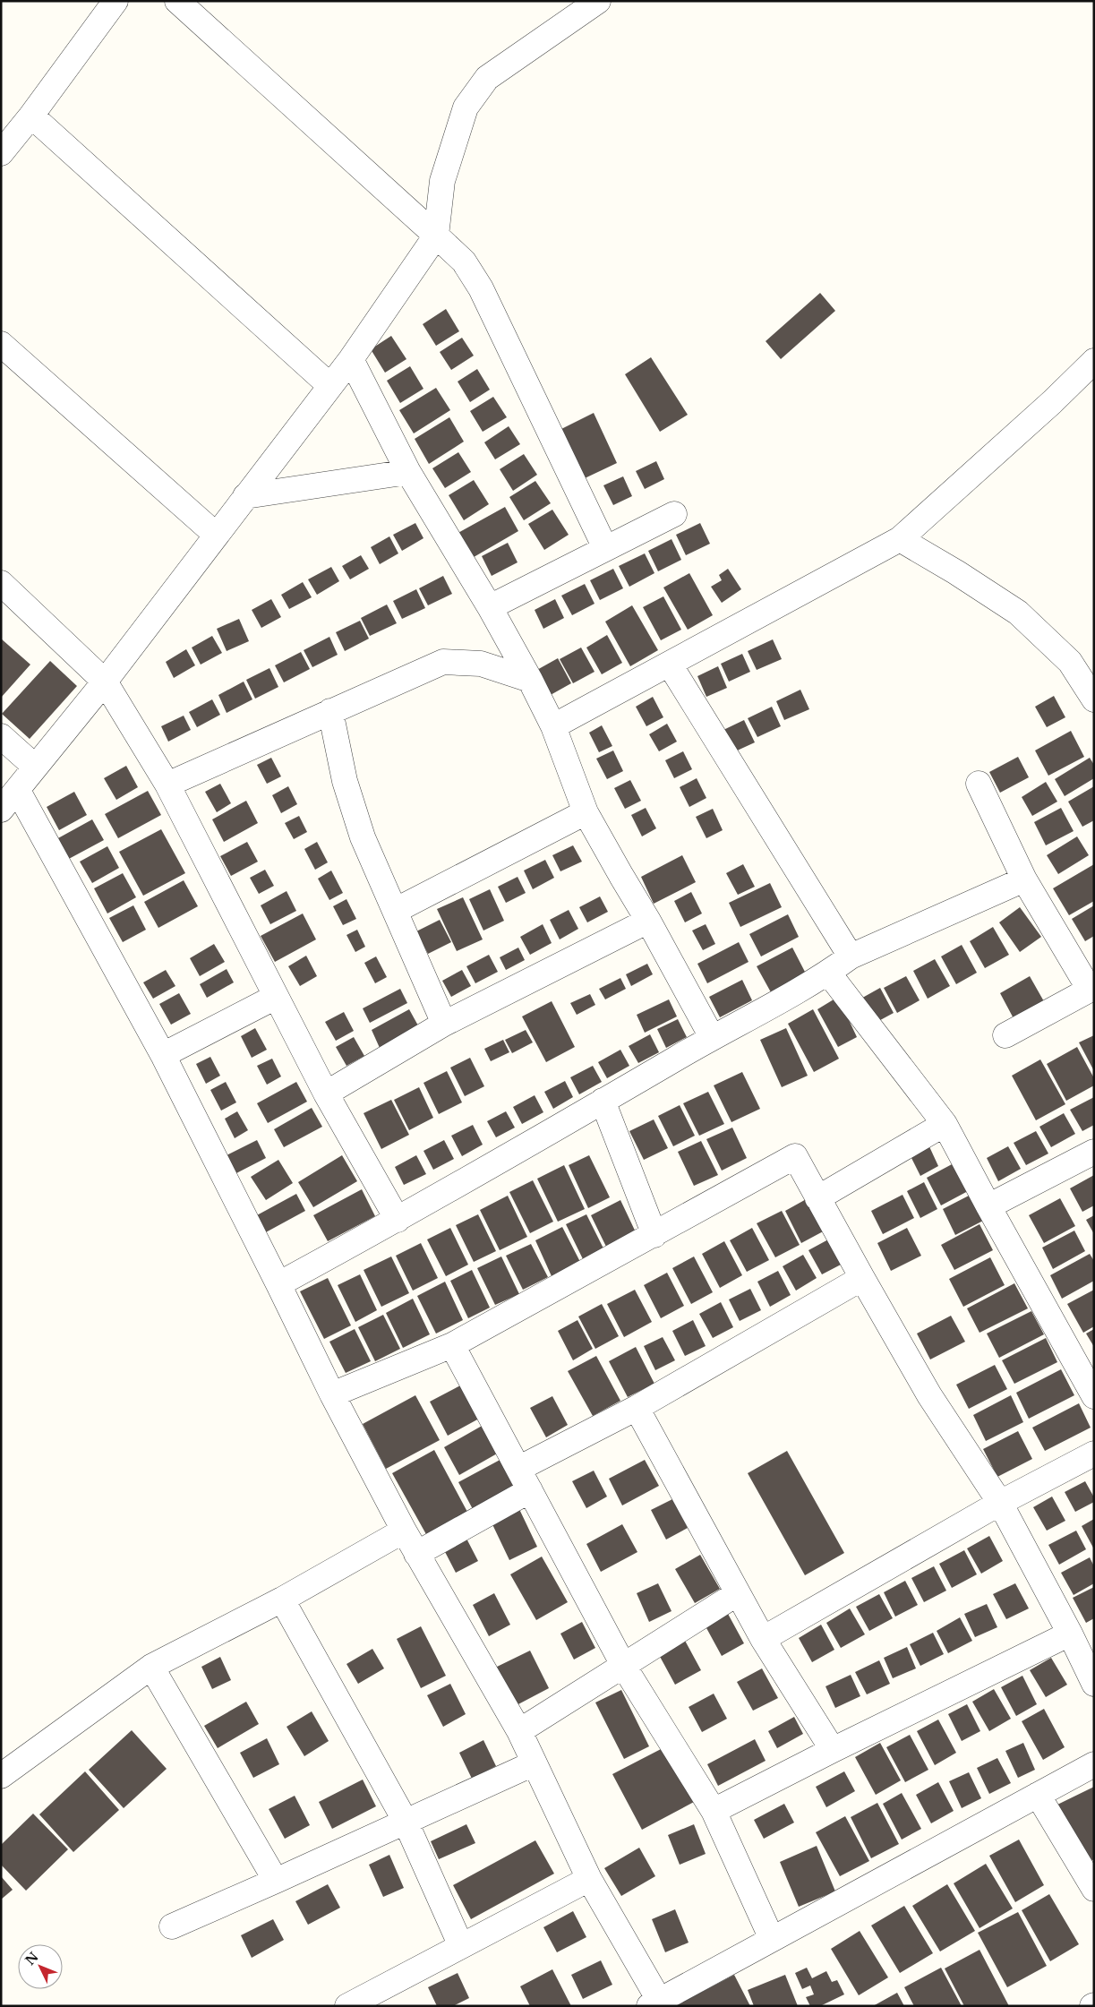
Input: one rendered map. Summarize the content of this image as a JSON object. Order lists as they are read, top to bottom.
{
  "north": "top left"
}
